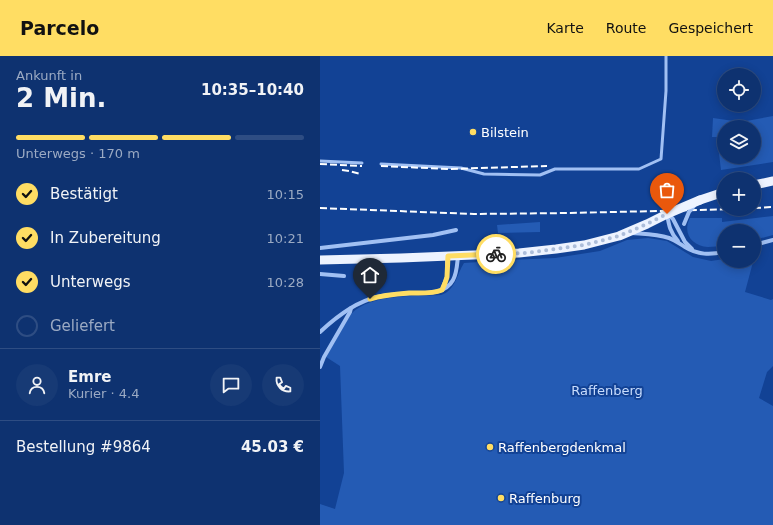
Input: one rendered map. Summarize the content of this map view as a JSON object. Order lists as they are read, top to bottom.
{
  "parks": ["Raffenberg"],
  "places": ["Bilstein", "Raffenbergdenkmal", "Raffenburg"],
  "page": {
    "header": "Parcelo",
    "nav": ["Karte", "Route", "Gespeichert"],
    "heading": ["2 Min.", "Ankunft in", "10:35–10:40"],
    "panel": [
      "Emre",
      "Kurier · 4.4",
      "Bestellung #9864",
      "45.03 €"
    ],
    "map_buttons": ["+", "−"],
    "bar": "Unterwegs · 170 m",
    "list": [
      ["Bestätigt", "10:15"],
      ["In Zubereitung", "10:21"],
      ["Unterwegs", "10:28"],
      "Geliefert"
    ]
  }
}
